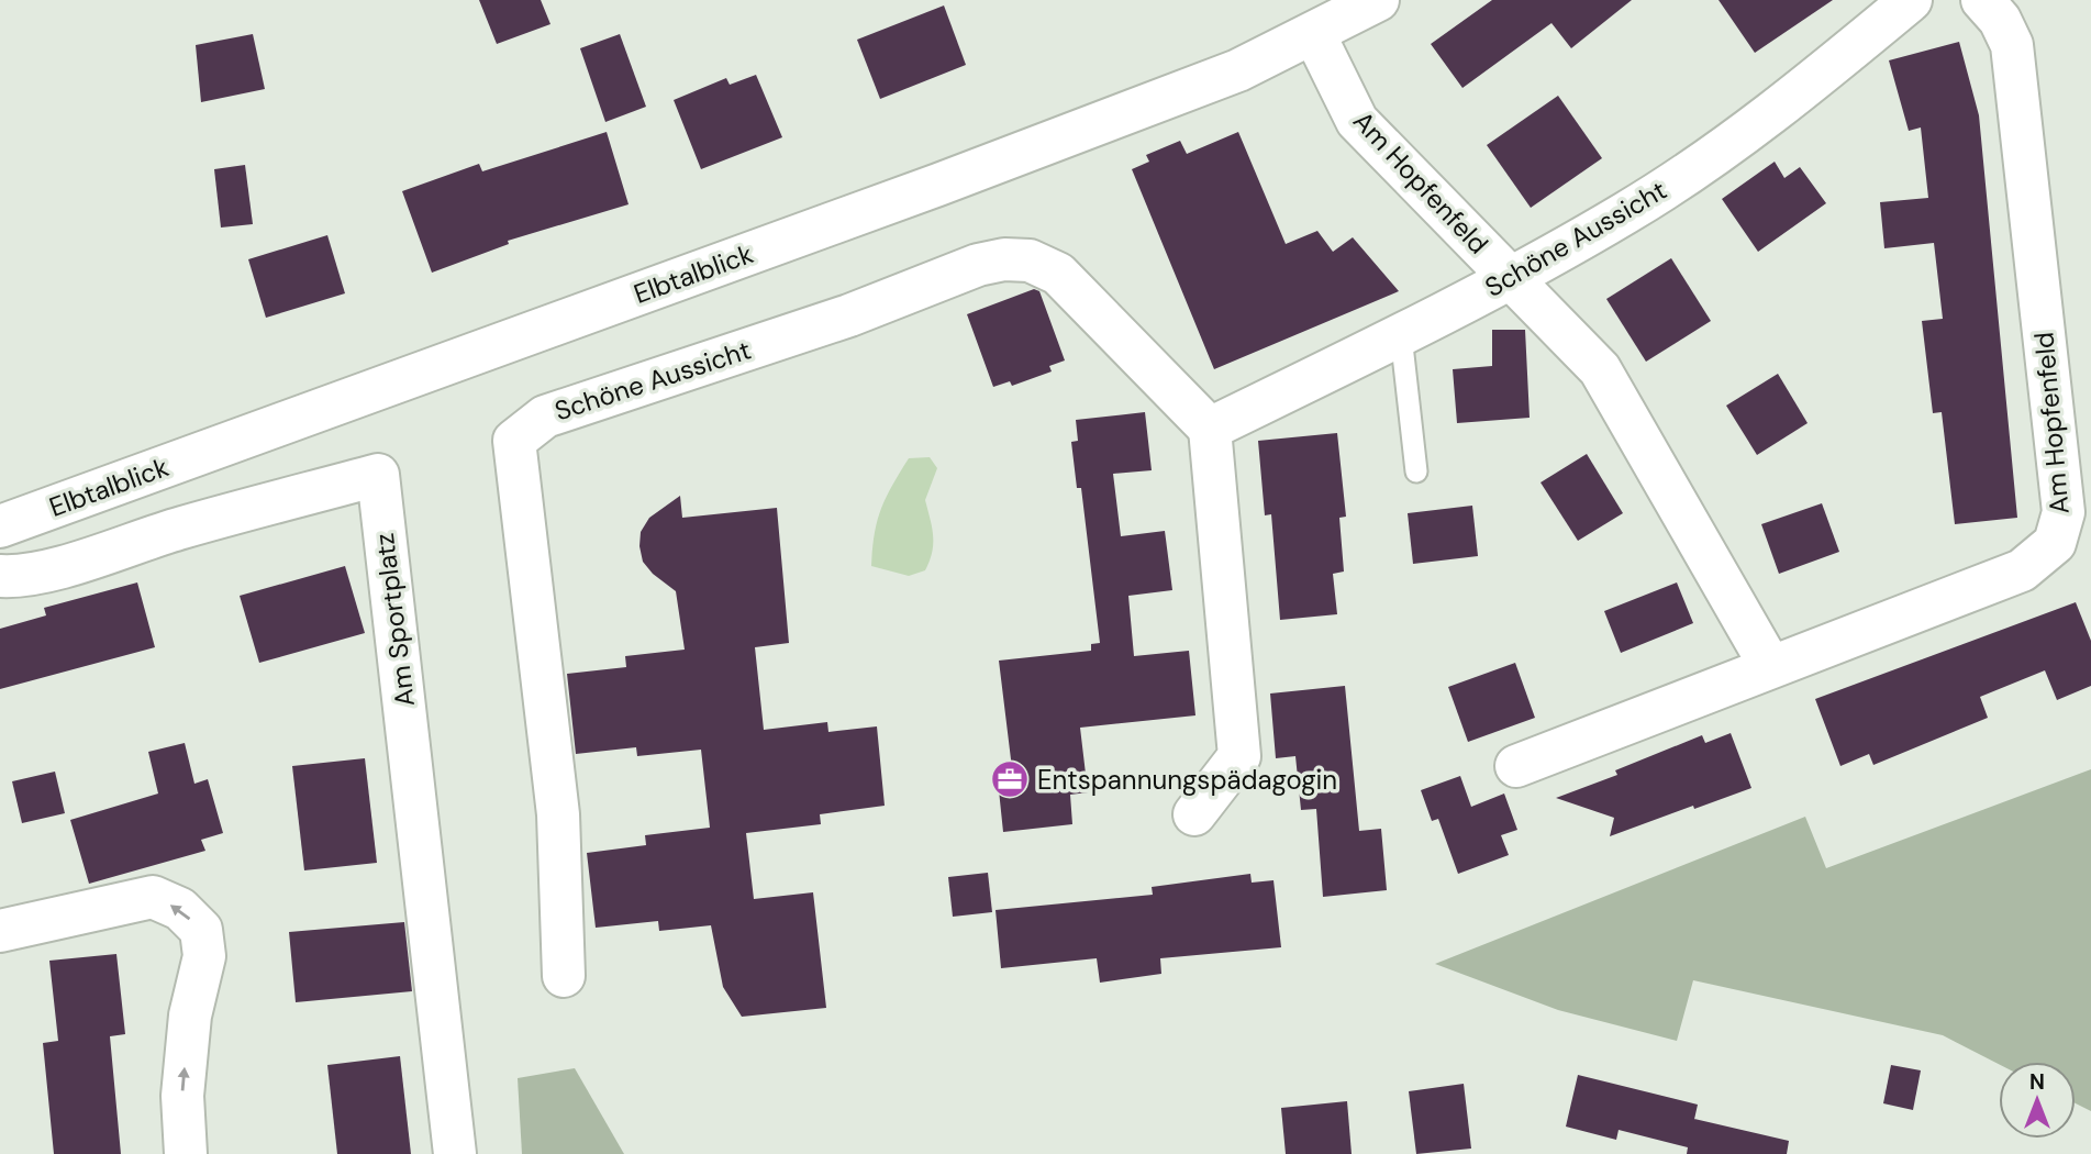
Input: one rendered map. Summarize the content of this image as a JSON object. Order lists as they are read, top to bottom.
{
  "streets": {
    "street": [
      "Am Hopfenfeld",
      "Schöne Aussicht",
      "Elbtalblick",
      "Am Sportplatz"
    ]
  },
  "crossings": [
    ["Am Hopfenfeld", "Schöne Aussicht"],
    ["Am Hopfenfeld", "Elbtalblick"]
  ],
  "places": {
    "office": ["Entspannungspädagogin"]
  },
  "north": "top"
}
